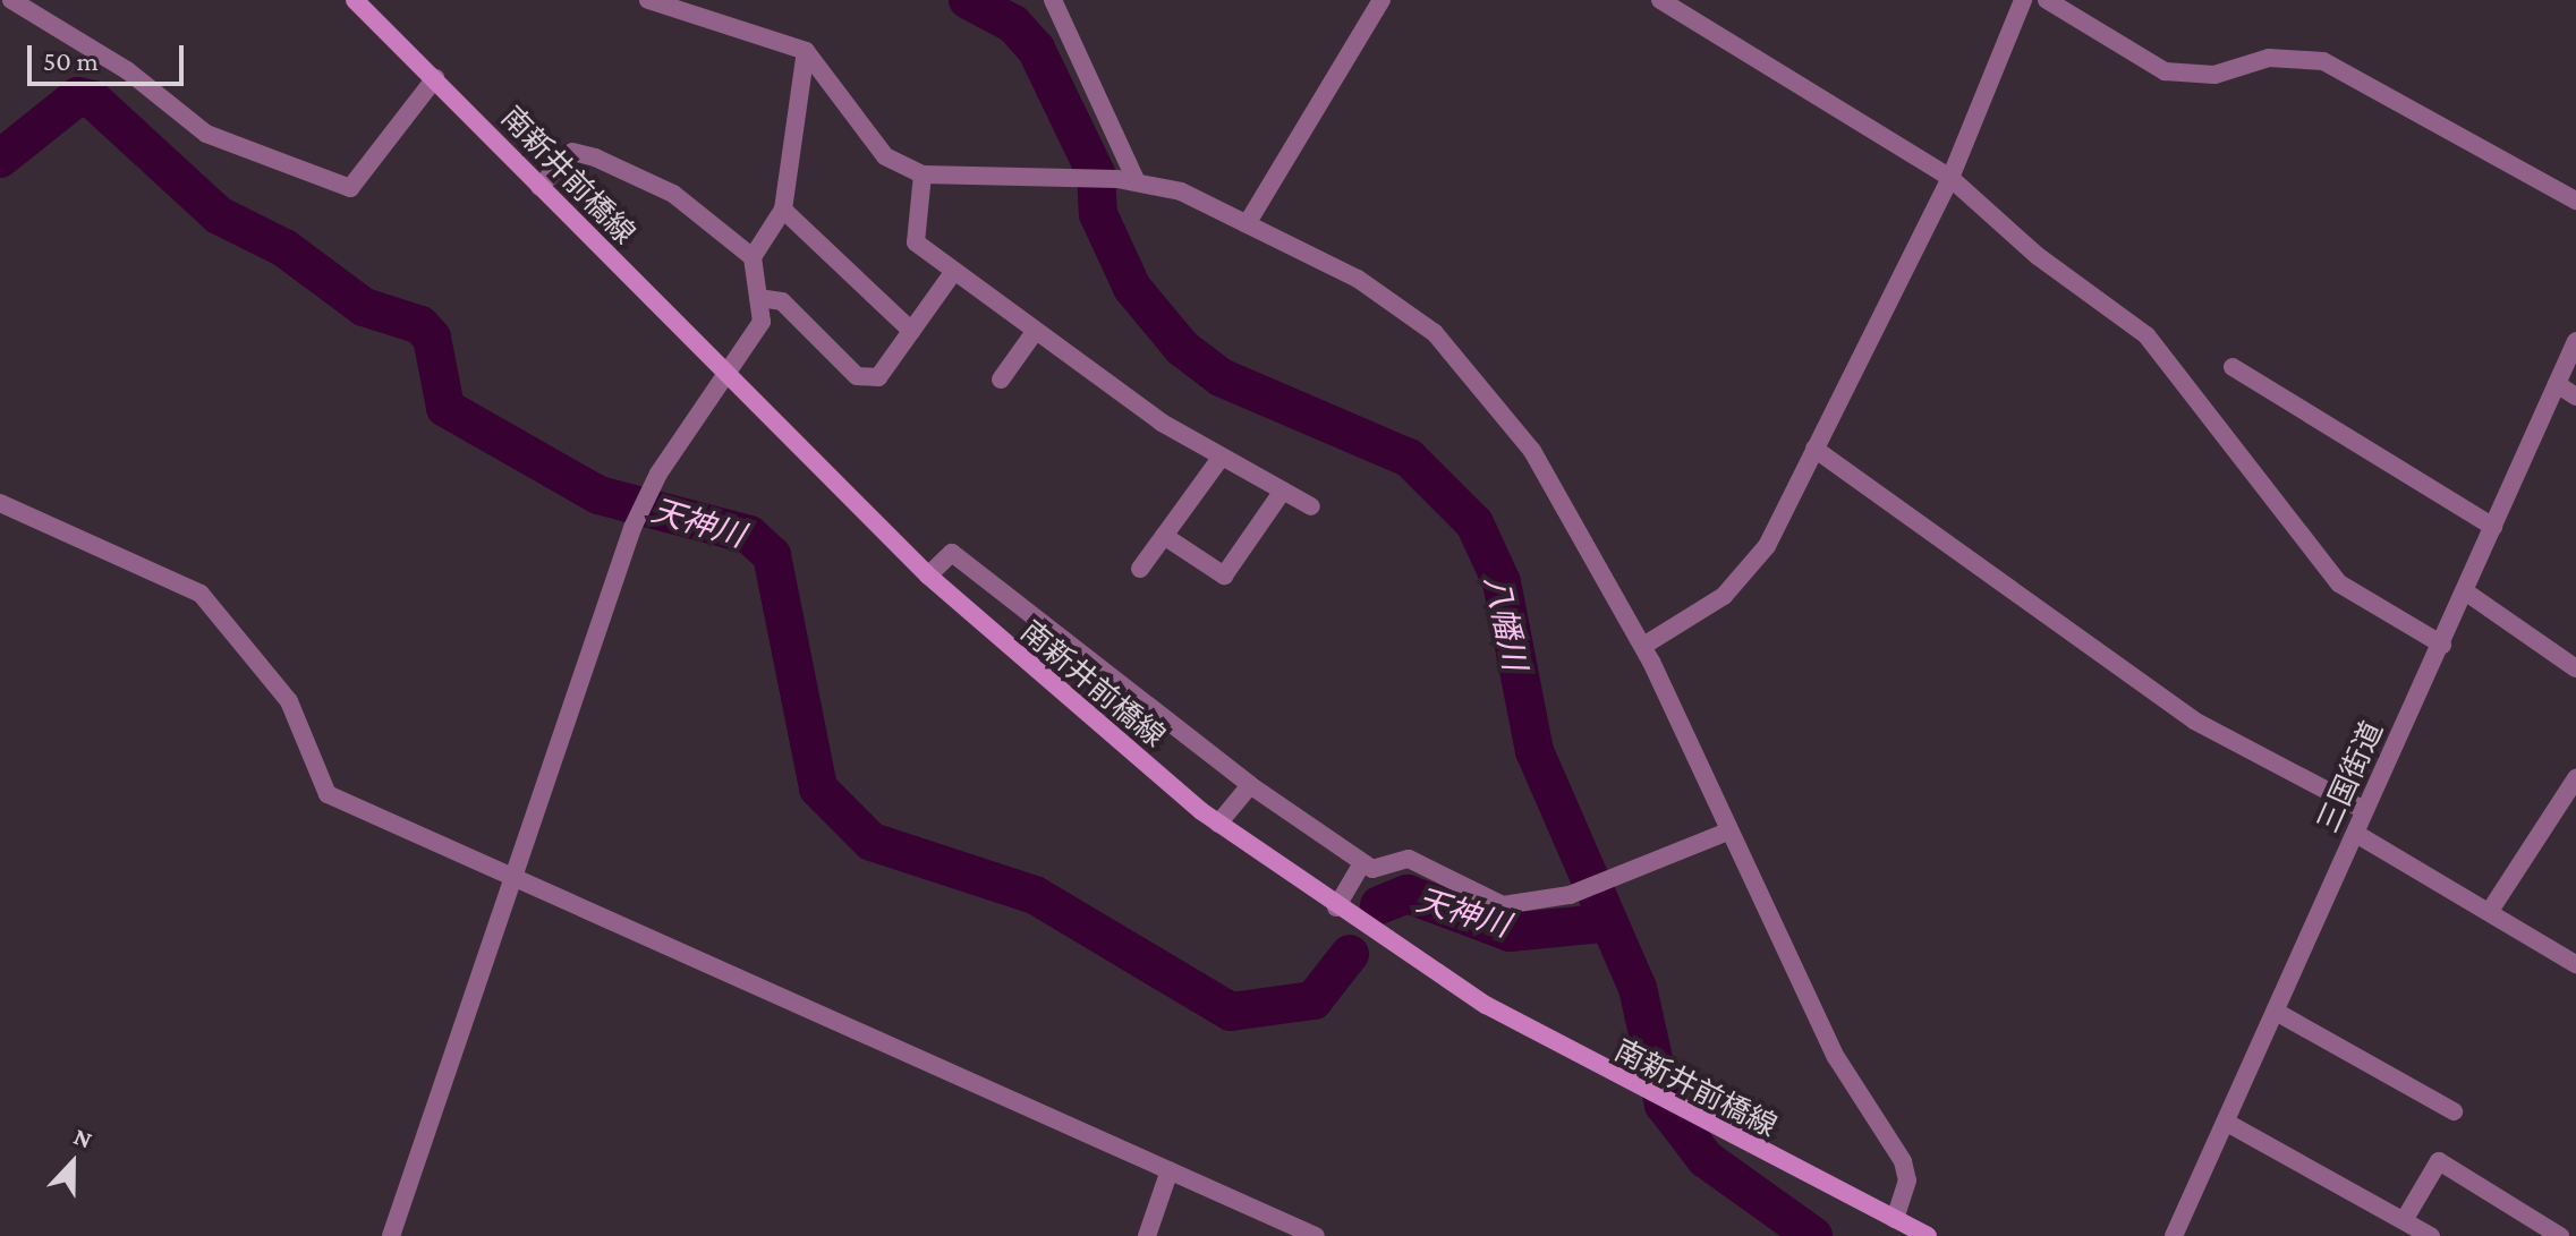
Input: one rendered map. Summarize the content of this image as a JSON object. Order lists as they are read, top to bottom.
{
  "streets": {
    "main road": ["南新井前橋線"],
    "street": ["三国街道"]
  },
  "water": ["天神川", "八幡川"],
  "scale_bar": "50 m",
  "north": "top"
}
